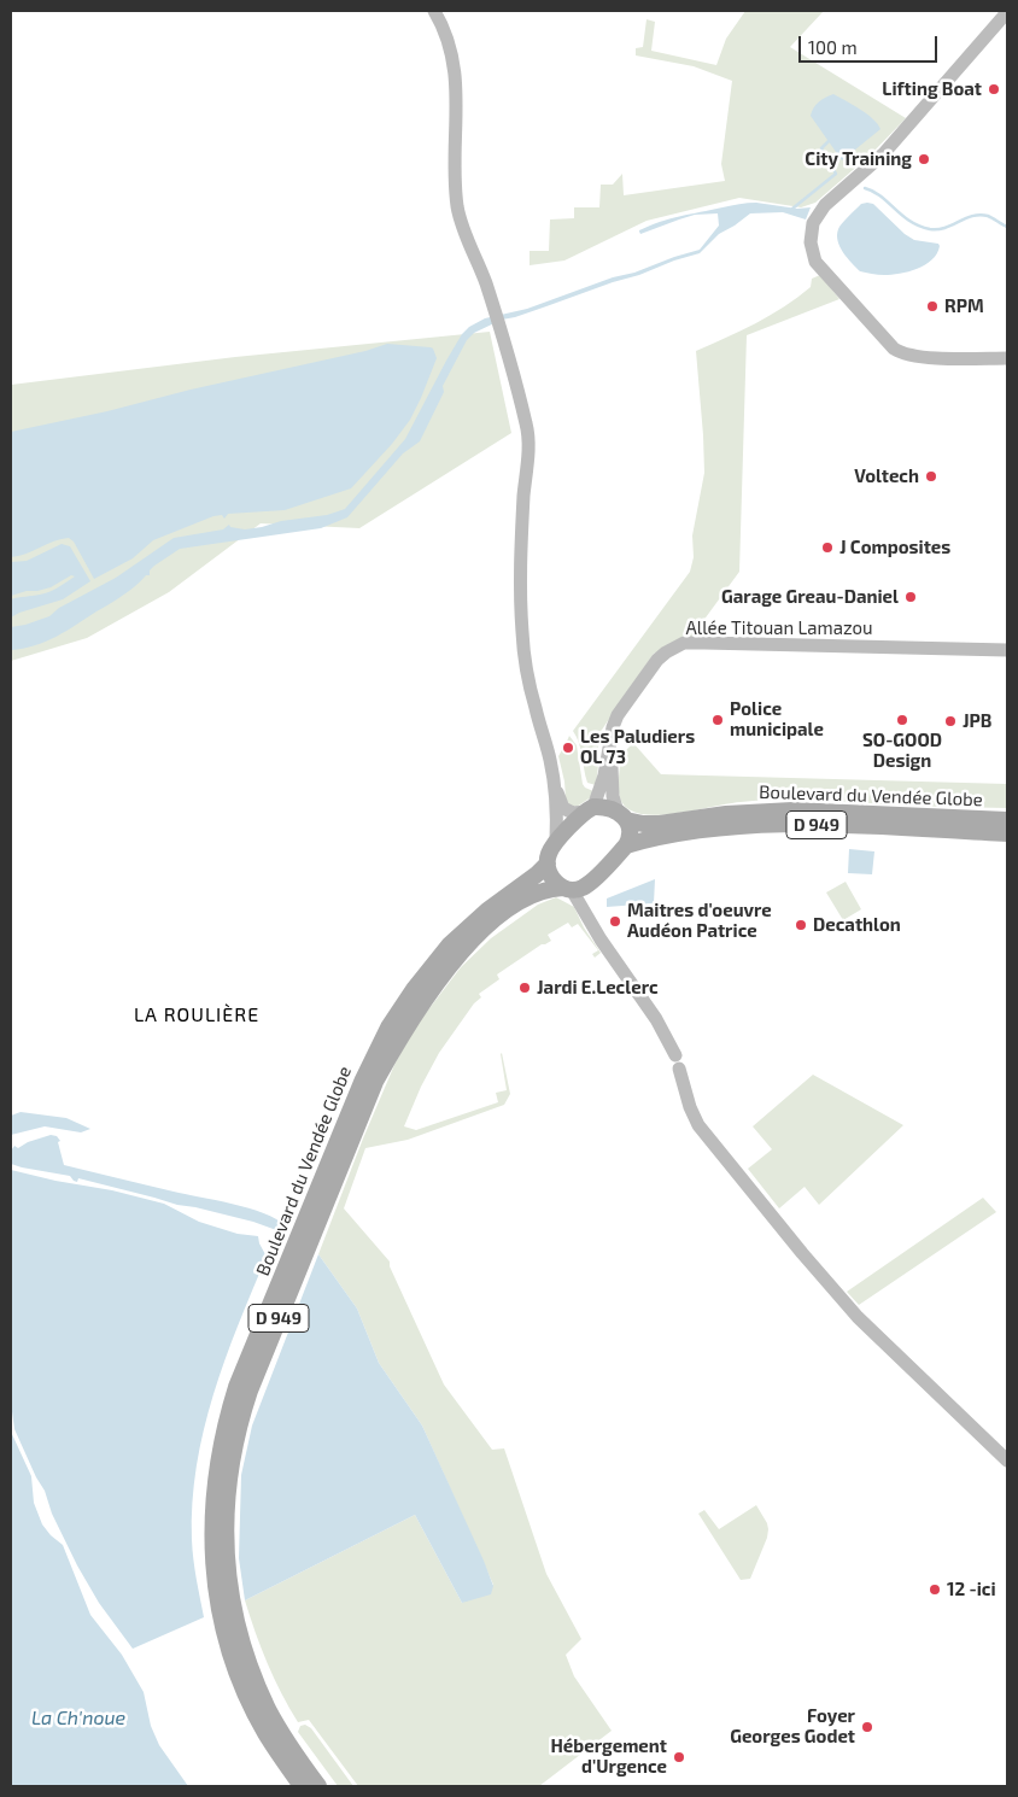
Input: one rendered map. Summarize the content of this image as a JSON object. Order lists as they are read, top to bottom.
{
  "streets": {
    "main road": ["Boulevard du Vendée Globe", "D 949"],
    "street": ["Allée Titouan Lamazou"]
  },
  "crossings": [
    ["Allée Titouan Lamazou", "Boulevard du Vendée Globe"]
  ],
  "districts": ["LA ROULIÈRE"],
  "water": ["La Ch'noue"],
  "places": [
    "Lifting Boat",
    "City Training",
    "RPM",
    "Voltech",
    "J Composites",
    "Garage Greau-Daniel",
    "Police municipale",
    "SO-GOOD Design",
    "JPB",
    "Les Paludiers OL 73",
    "Maitres d'oeuvre Audéon Patrice",
    "Decathlon",
    "Jardi E.Leclerc",
    "12 -ici",
    "Foyer Georges Godet",
    "Hébergement d'Urgence"
  ],
  "scale_bar": "100 m"
}
